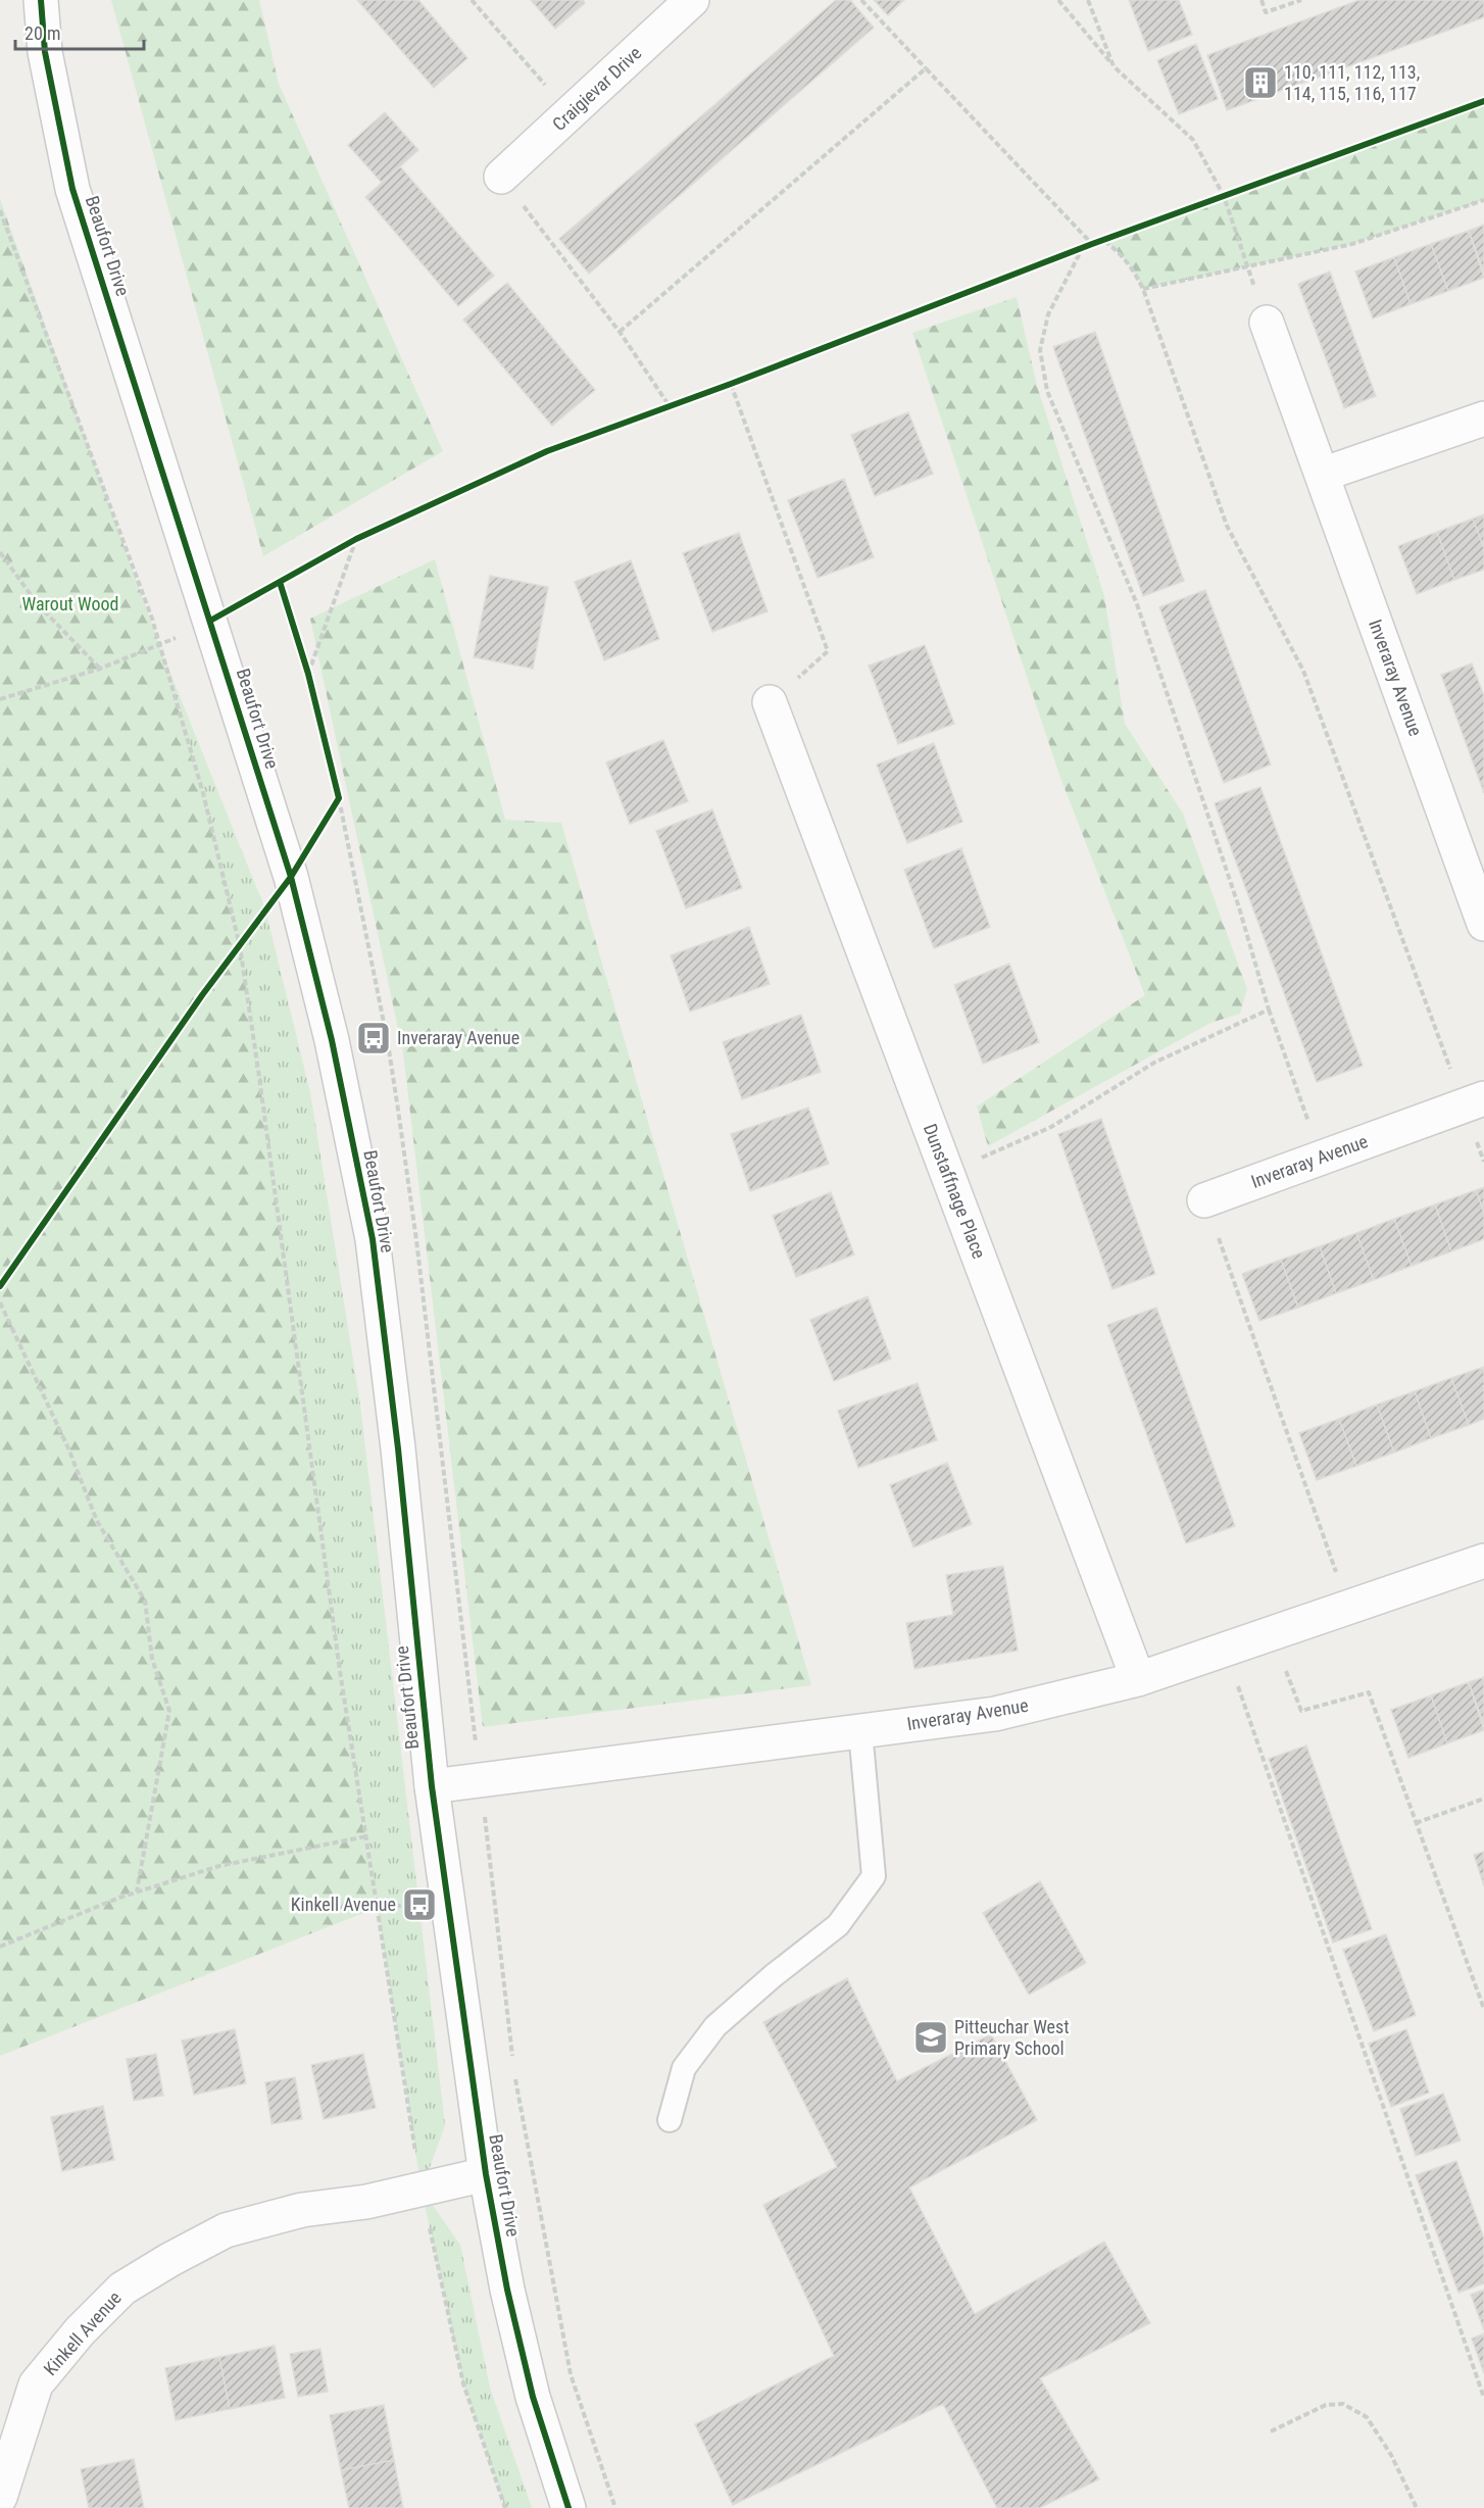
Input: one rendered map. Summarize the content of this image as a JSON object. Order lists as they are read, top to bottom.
{
  "streets": {
    "street": [
      "Craigievar Drive",
      "Beaufort Drive",
      "Inveraray Avenue",
      "Dunstaffnage Place",
      "Kinkell Avenue"
    ]
  },
  "crossings": [
    ["Beaufort Drive", "Inveraray Avenue"],
    ["Beaufort Drive", "Kinkell Avenue"],
    ["Inveraray Avenue", "Dunstaffnage Place"]
  ],
  "parks": ["Warout Wood"],
  "places": {
    "building": ["110, 111, 112, 113, 114, 115, 116, 117"],
    "bus stop": ["Inveraray Avenue", "Kinkell Avenue"],
    "school or university": ["Pitteuchar West Primary School"]
  },
  "scale_bar": "20 m"
}
